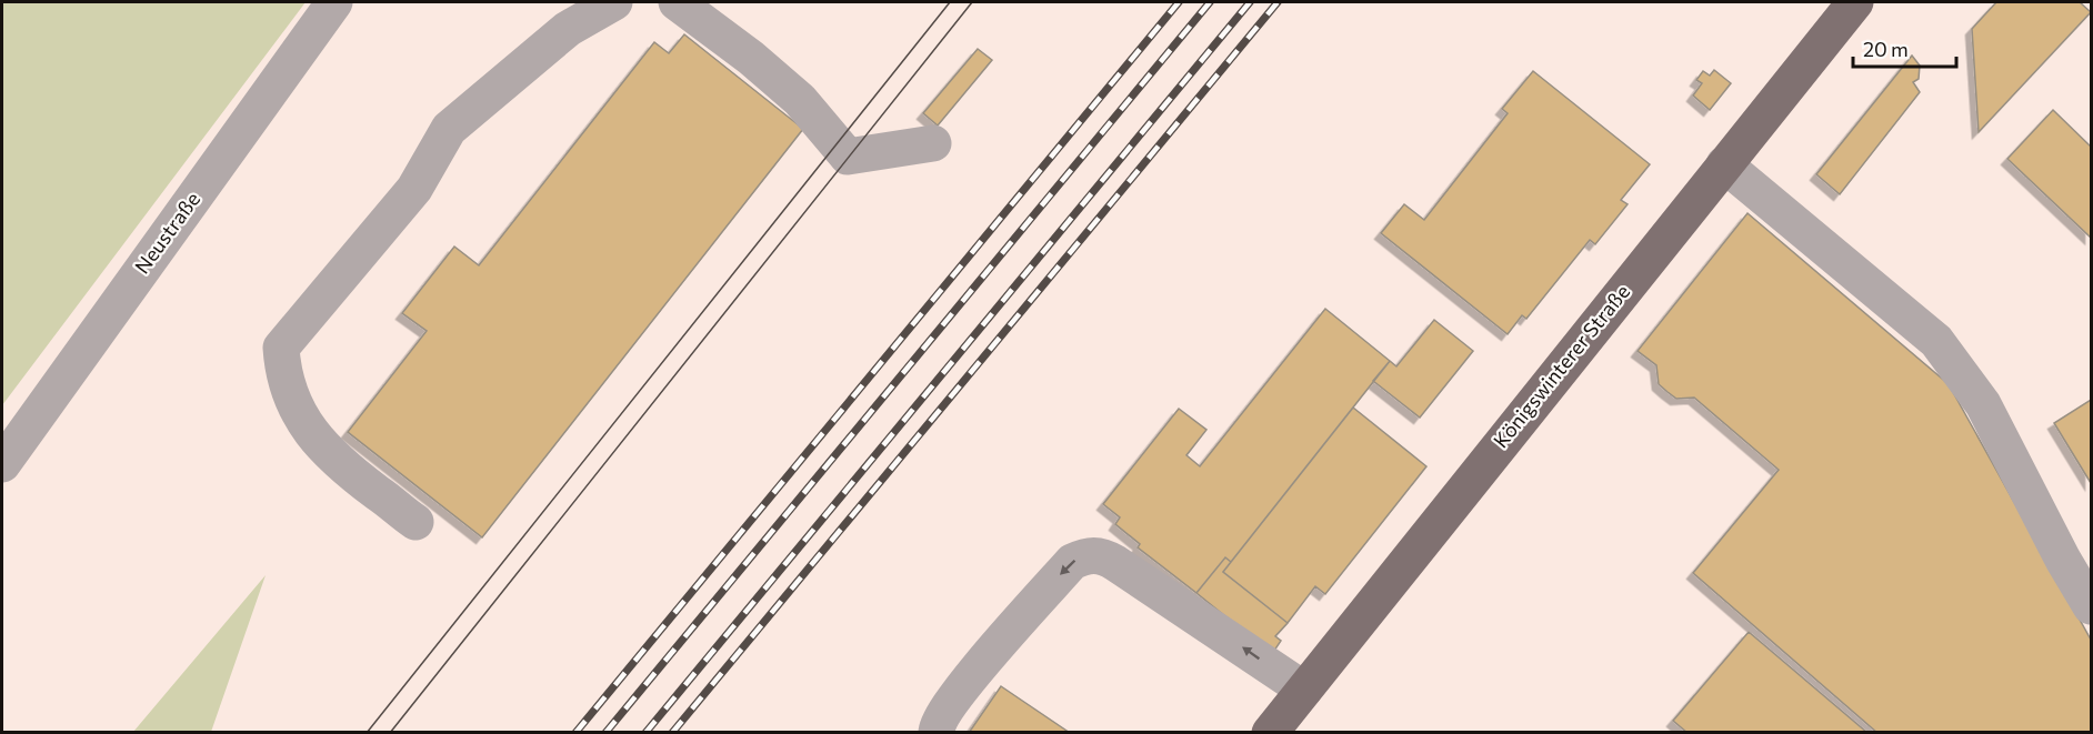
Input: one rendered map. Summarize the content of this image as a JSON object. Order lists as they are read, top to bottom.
{
  "streets": {
    "main road": ["Königswinterer Straße"],
    "street": ["Neustraße"]
  },
  "scale_bar": "20 m"
}
